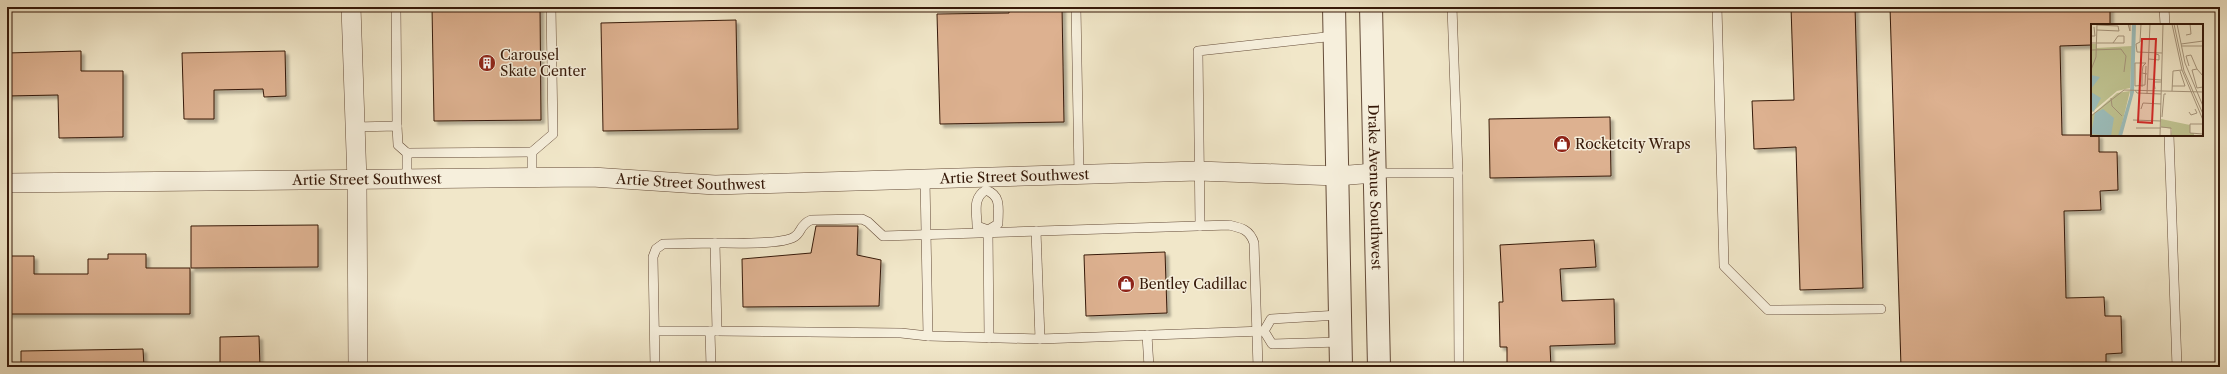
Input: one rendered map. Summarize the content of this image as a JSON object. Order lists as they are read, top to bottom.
{
  "streets": {
    "street": ["Artie Street Southwest", "Drake Avenue Southwest"]
  },
  "crossings": [
    ["Artie Street Southwest", "Drake Avenue Southwest"]
  ],
  "places": {
    "building": ["Carousel Skate Center"],
    "shop": ["Rocketcity Wraps", "Bentley Cadillac"]
  }
}
